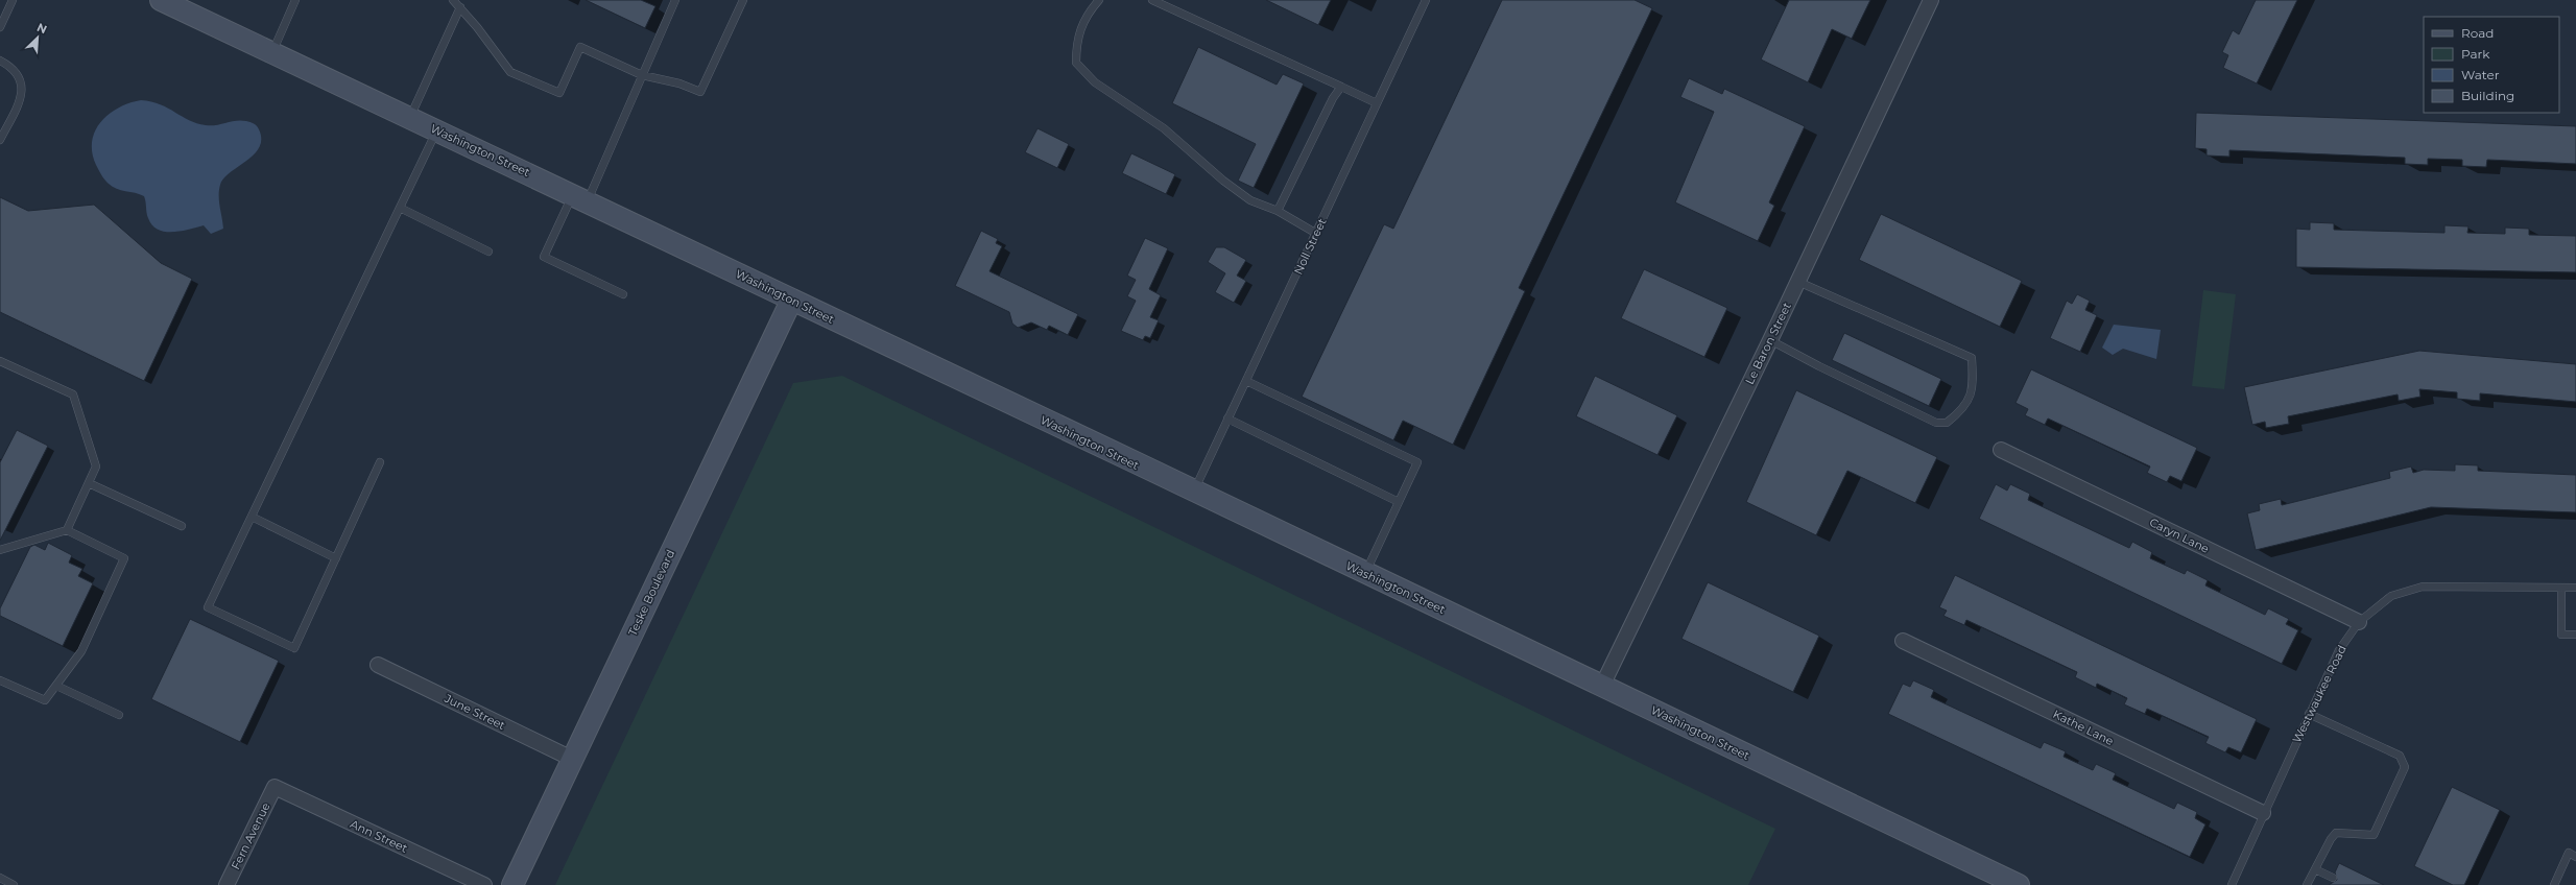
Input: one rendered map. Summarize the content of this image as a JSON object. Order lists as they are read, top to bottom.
{
  "streets": {
    "main road": ["Washington Street", "Teske Boulevard"],
    "street": [
      "Le Baron Street",
      "Caryn Lane",
      "June Street",
      "Kathe Lane",
      "Fern Avenue",
      "Ann Street"
    ],
    "lane": ["Noll Street", "Westwaukee Road"]
  },
  "crossings": [
    ["Washington Street", "Noll Street"],
    ["Washington Street", "Le Baron Street"],
    ["Washington Street", "Teske Boulevard"],
    ["Caryn Lane", "Westwaukee Road"],
    ["Teske Boulevard", "June Street"],
    ["Westwaukee Road", "Kathe Lane"],
    ["Fern Avenue", "Ann Street"]
  ],
  "legend": [
    "Road",
    "Park",
    "Water",
    "Building"
  ],
  "north": "top right"
}
